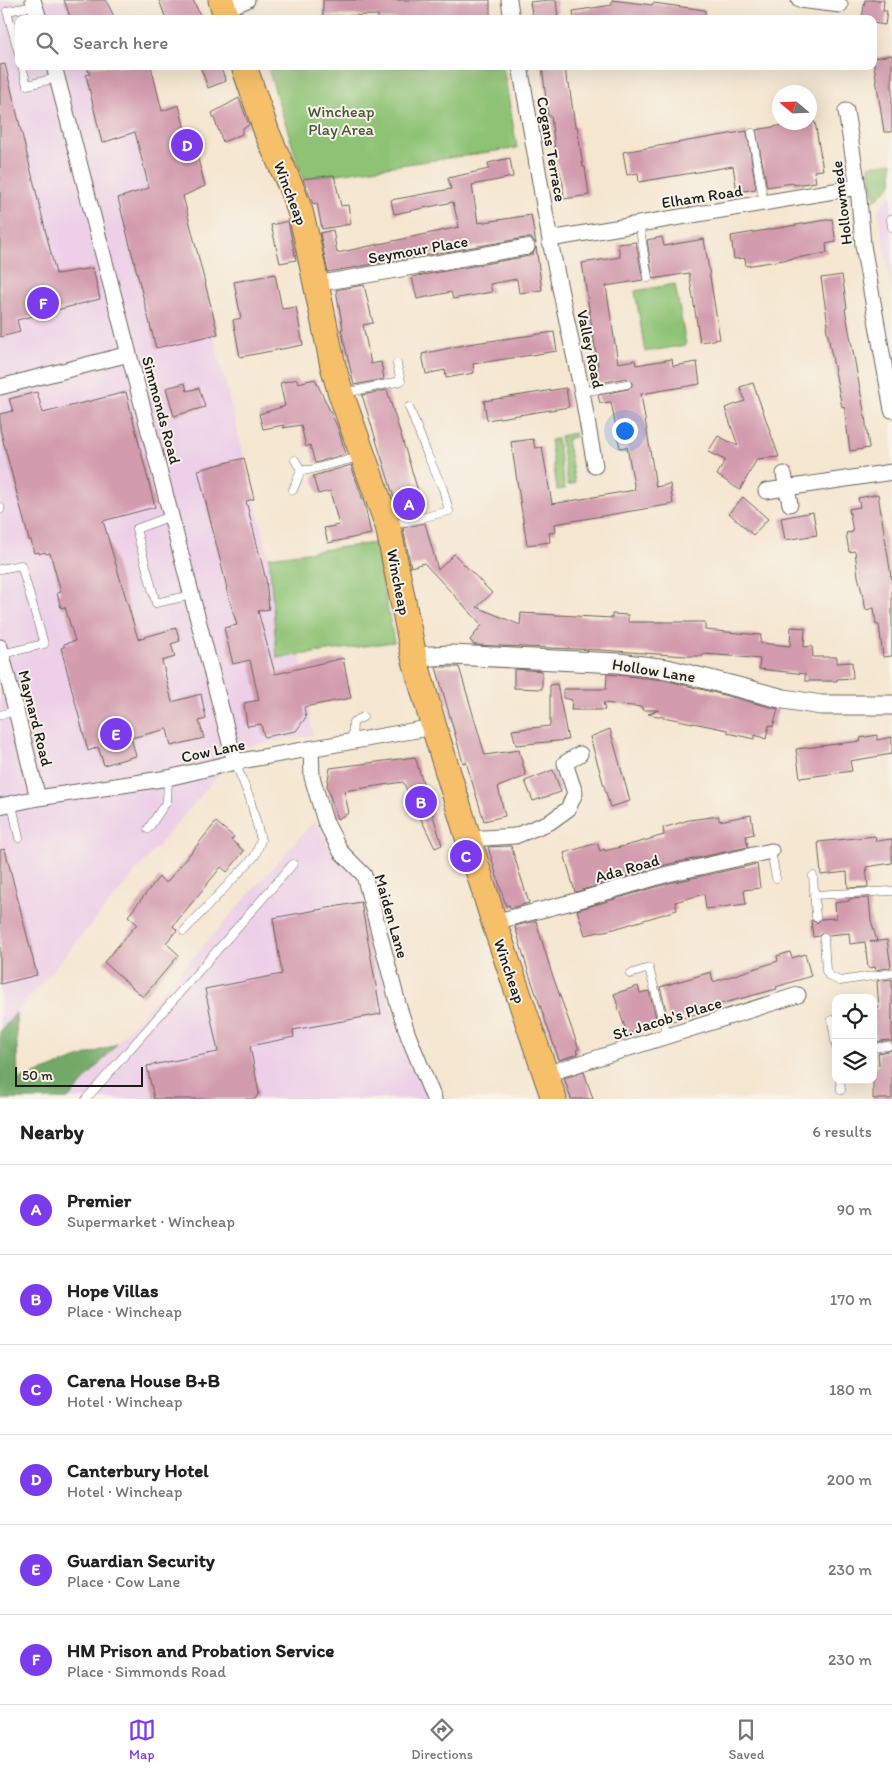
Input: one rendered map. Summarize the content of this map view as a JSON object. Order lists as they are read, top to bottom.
{
  "streets": {
    "highway": ["Wincheap"],
    "street": [
      "Cogans Terrace",
      "Elham Road",
      "Hollowmede",
      "Seymour Place",
      "Valley Road",
      "Simmonds Road",
      "Hollow Lane",
      "Maynard Road",
      "Cow Lane",
      "Ada Road",
      "Maiden Lane",
      "St. Jacob's Place"
    ]
  },
  "crossings": [
    ["Cogans Terrace", "Elham Road"],
    ["Cogans Terrace", "Valley Road"],
    ["Wincheap", "Seymour Place"],
    ["Wincheap", "Hollow Lane"],
    ["Wincheap", "Cow Lane"],
    ["Wincheap", "Ada Road"],
    ["Wincheap", "St. Jacob's Place"],
    ["Elham Road", "Hollowmede"],
    ["Elham Road", "Valley Road"],
    ["Simmonds Road", "Cow Lane"],
    ["Maynard Road", "Cow Lane"],
    ["Cow Lane", "Maiden Lane"]
  ],
  "parks": ["Wincheap Play Area"],
  "scale_bar": "50 m",
  "north": "left",
  "page": {
    "search": "Search here",
    "pins": [
      "D",
      "F",
      "A",
      "E",
      "B",
      "C"
    ],
    "scale": "50 m",
    "heading": ["Nearby", "6 results"],
    "list": [
      {
        "mark": "A",
        "name": "Premier",
        "note": "Supermarket · Wincheap",
        "value": "90 m"
      },
      {
        "mark": "B",
        "name": "Hope Villas",
        "note": "Place · Wincheap",
        "value": "170 m"
      },
      {
        "mark": "C",
        "name": "Carena House B+B",
        "note": "Hotel · Wincheap",
        "value": "180 m"
      },
      {
        "mark": "D",
        "name": "Canterbury Hotel",
        "note": "Hotel · Wincheap",
        "value": "200 m"
      },
      {
        "mark": "E",
        "name": "Guardian Security",
        "note": "Place · Cow Lane",
        "value": "230 m"
      },
      {
        "mark": "F",
        "name": "HM Prison and Probation Service",
        "note": "Place · Simmonds Road",
        "value": "230 m"
      }
    ],
    "nav": ["Map", "Directions", "Saved"]
  }
}
